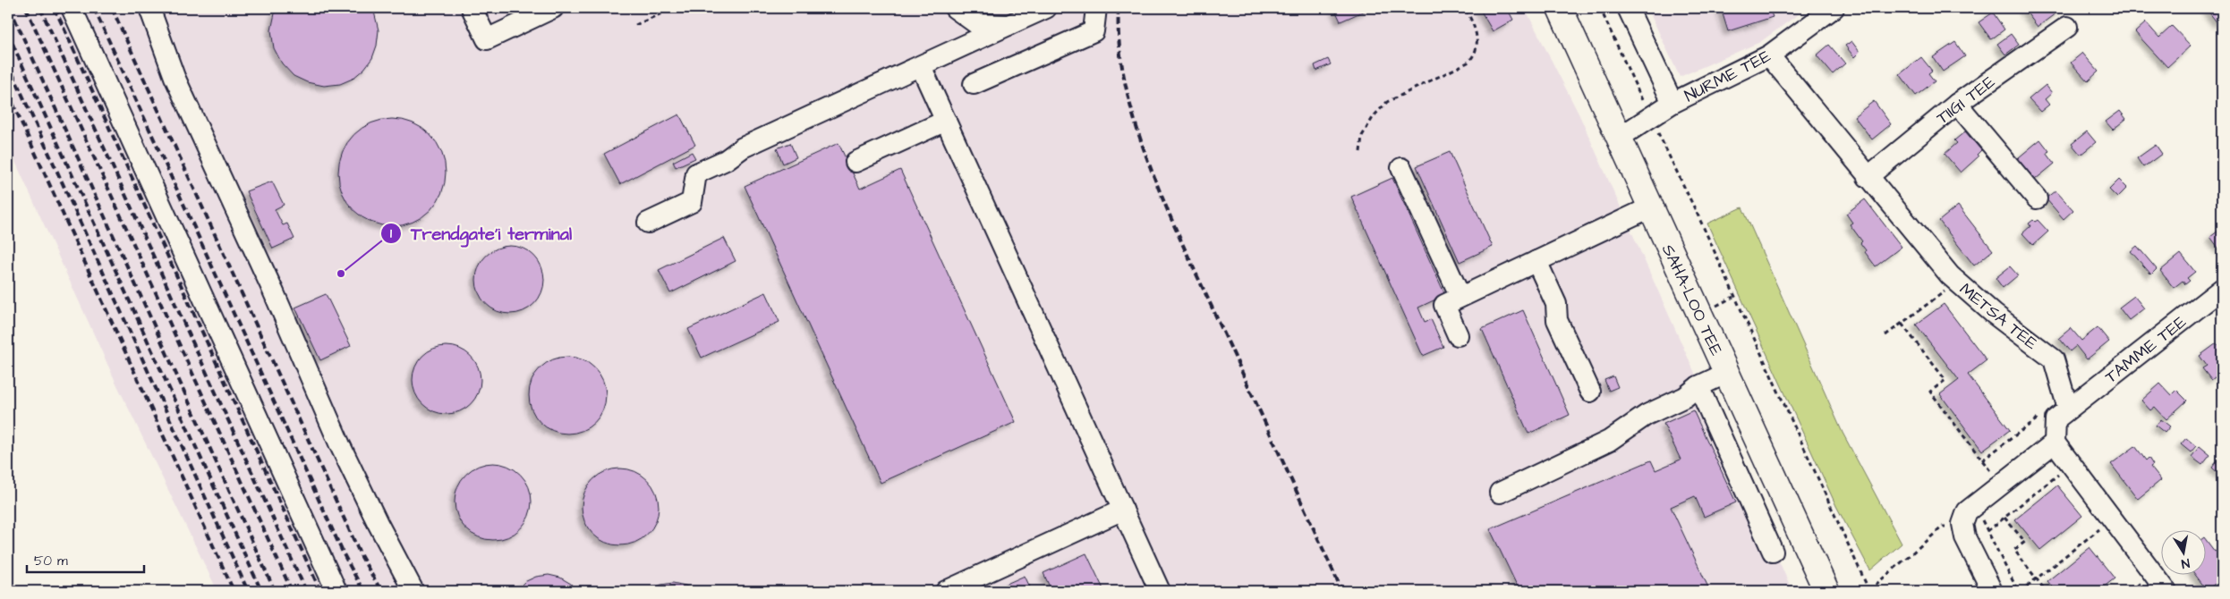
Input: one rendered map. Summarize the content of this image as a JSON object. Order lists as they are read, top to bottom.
{
  "streets": {
    "main road": ["SAHA-LOO TEE"],
    "street": [
      "NURME TEE",
      "TIIGI TEE",
      "METSA TEE",
      "TAMME TEE"
    ]
  },
  "crossings": [
    ["NURME TEE", "SAHA-LOO TEE"],
    ["NURME TEE", "METSA TEE"],
    ["TIIGI TEE", "METSA TEE"],
    ["METSA TEE", "TAMME TEE"]
  ],
  "places": ["Trendgate'i terminal"],
  "scale_bar": "50 m",
  "north": "bottom"
}
